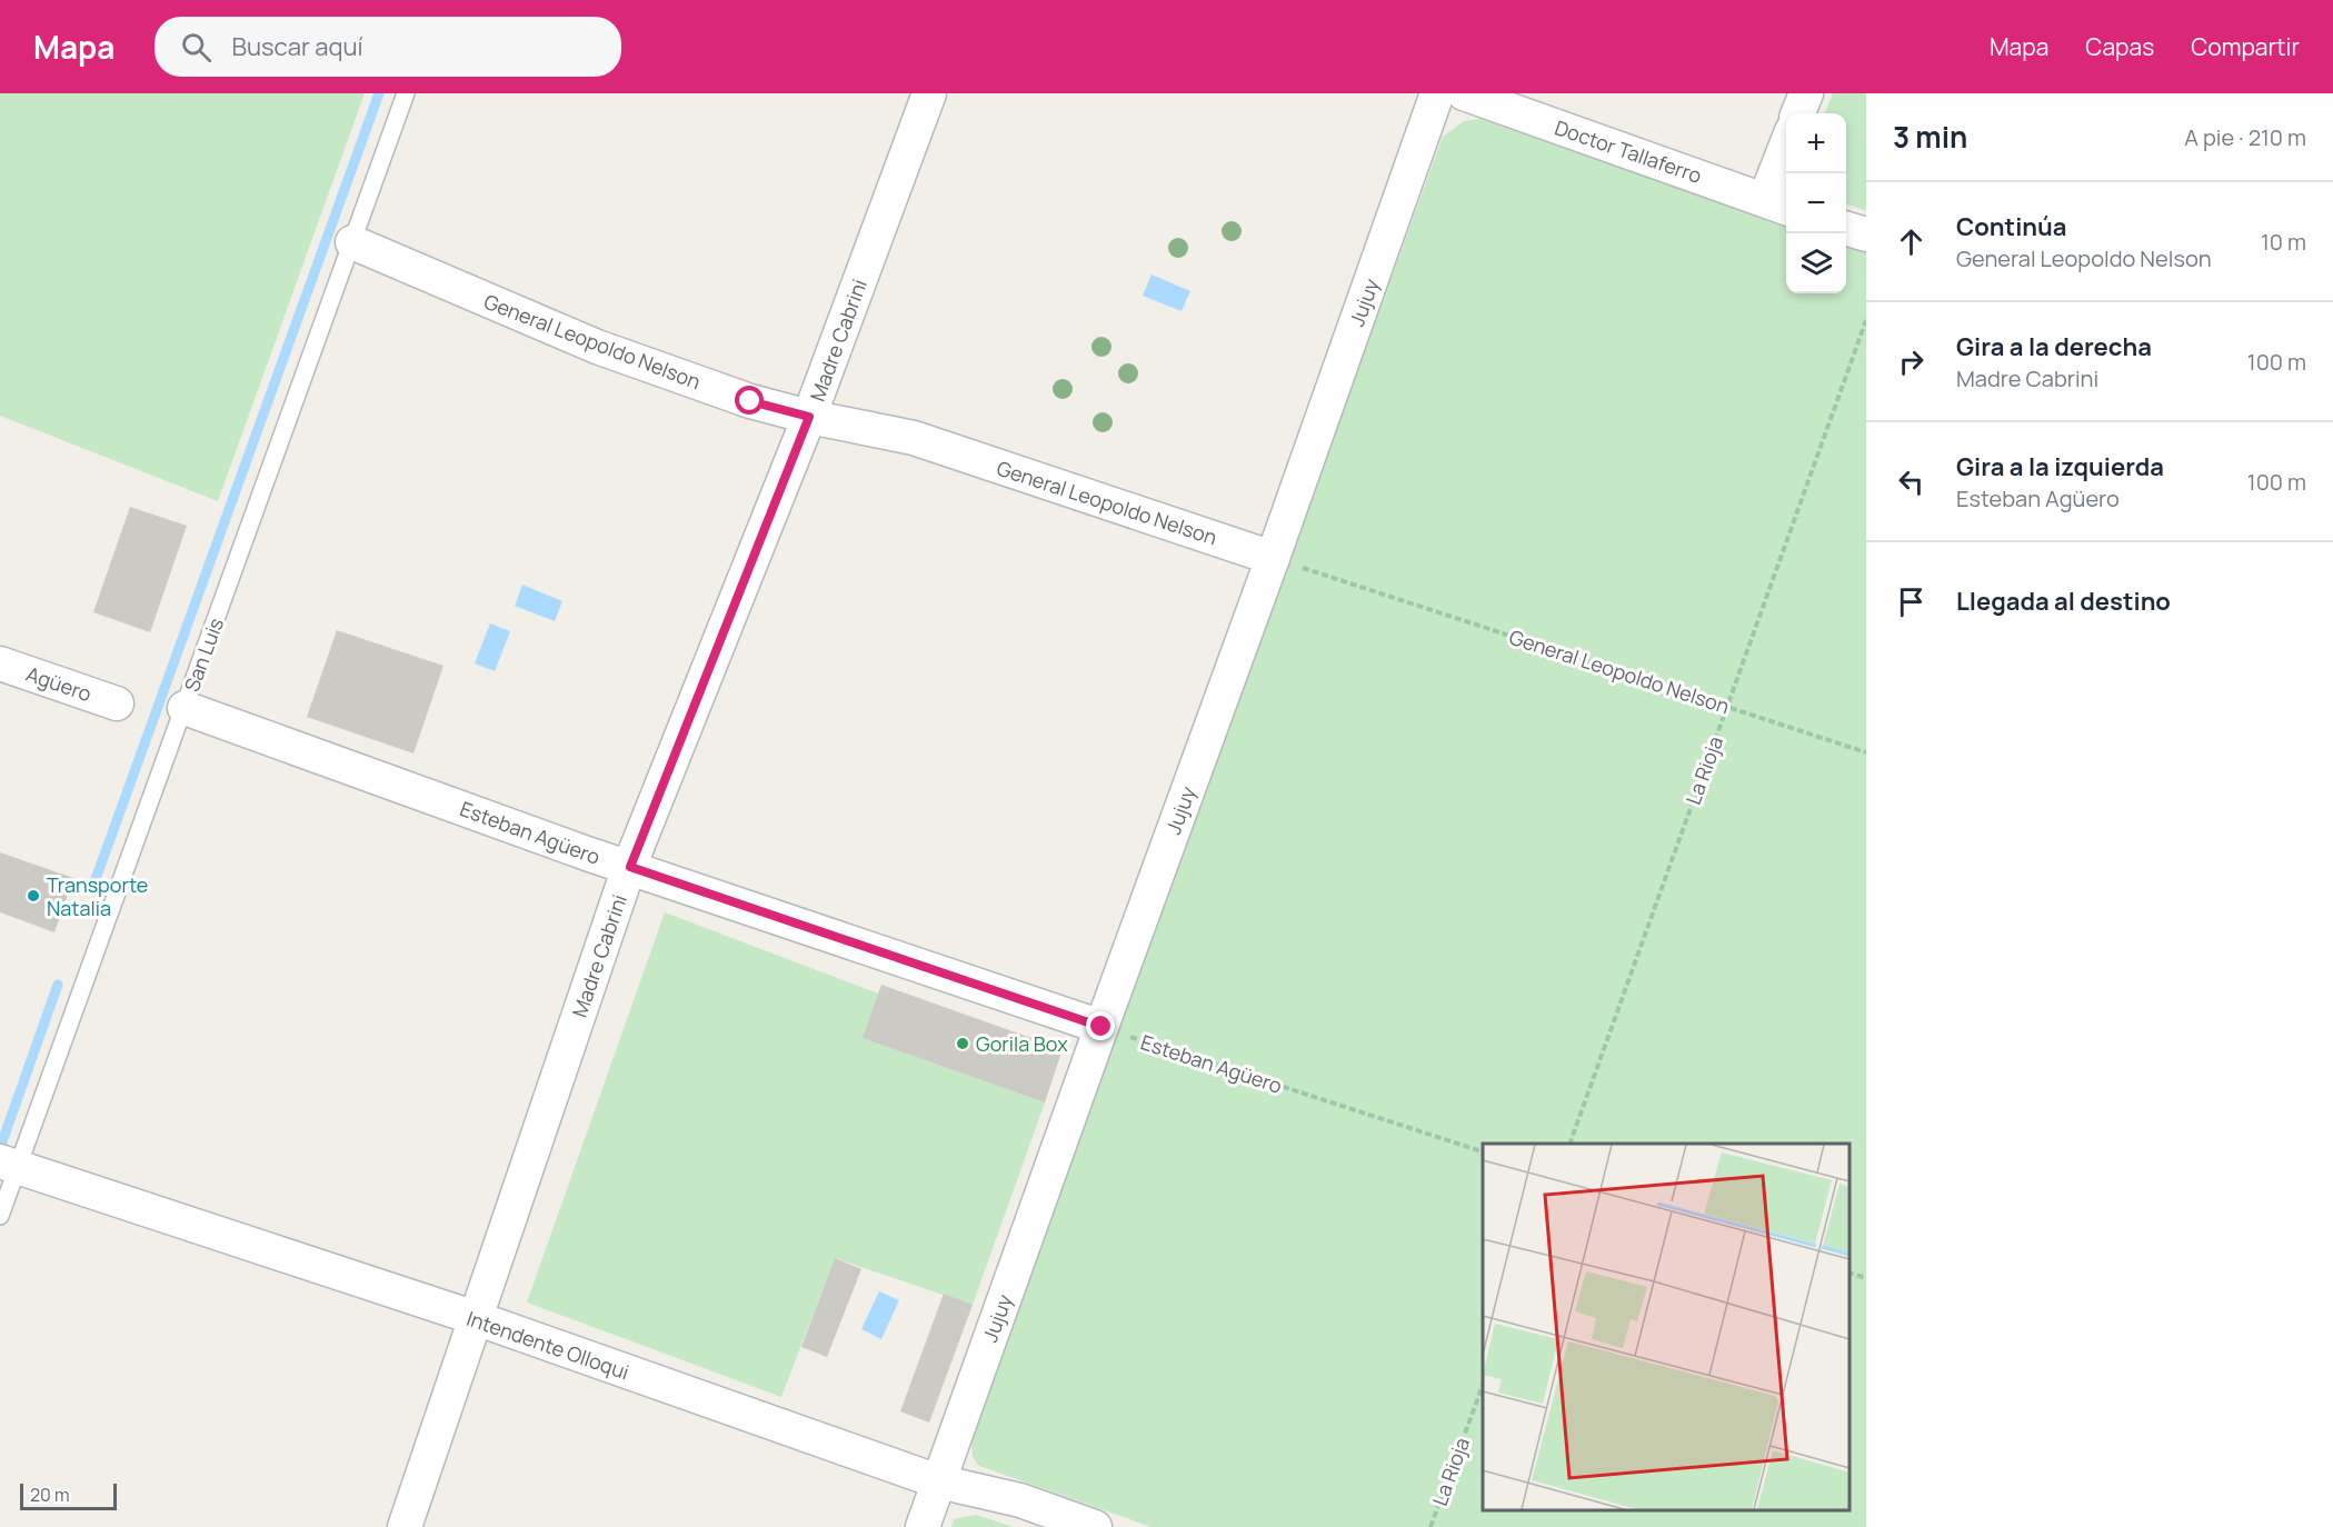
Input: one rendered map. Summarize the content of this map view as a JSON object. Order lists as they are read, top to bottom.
{
  "streets": {
    "street": [
      "Doctor Tallaferro",
      "Jujuy",
      "Madre Cabrini",
      "General Leopoldo Nelson",
      "Agüero",
      "Esteban Agüero",
      "Intendente Olloqui"
    ],
    "lane": ["San Luis"],
    "path": ["La Rioja"]
  },
  "crossings": [
    ["Jujuy", "General Leopoldo Nelson"],
    ["Jujuy", "Esteban Agüero"],
    ["Jujuy", "Intendente Olloqui"],
    ["Madre Cabrini", "General Leopoldo Nelson"],
    ["Madre Cabrini", "Esteban Agüero"],
    ["Madre Cabrini", "Intendente Olloqui"],
    ["General Leopoldo Nelson", "San Luis"],
    ["General Leopoldo Nelson", "La Rioja"],
    ["San Luis", "Esteban Agüero"],
    ["San Luis", "Intendente Olloqui"]
  ],
  "places": ["Transporte Natalia", "Gorila Box"],
  "scale_bar": "20 m",
  "page": {
    "header": "Mapa",
    "search": "Buscar aquí",
    "nav": ["Mapa", "Capas", "Compartir"],
    "heading": ["3 min", "A pie · 210 m"],
    "map_buttons": ["+", "−"],
    "list": [
      ["Continúa", "General Leopoldo Nelson", "10 m"],
      ["Gira a la derecha", "Madre Cabrini", "100 m"],
      ["Gira a la izquierda", "Esteban Agüero", "100 m"],
      "Llegada al destino"
    ],
    "scale": "20 m"
  }
}
